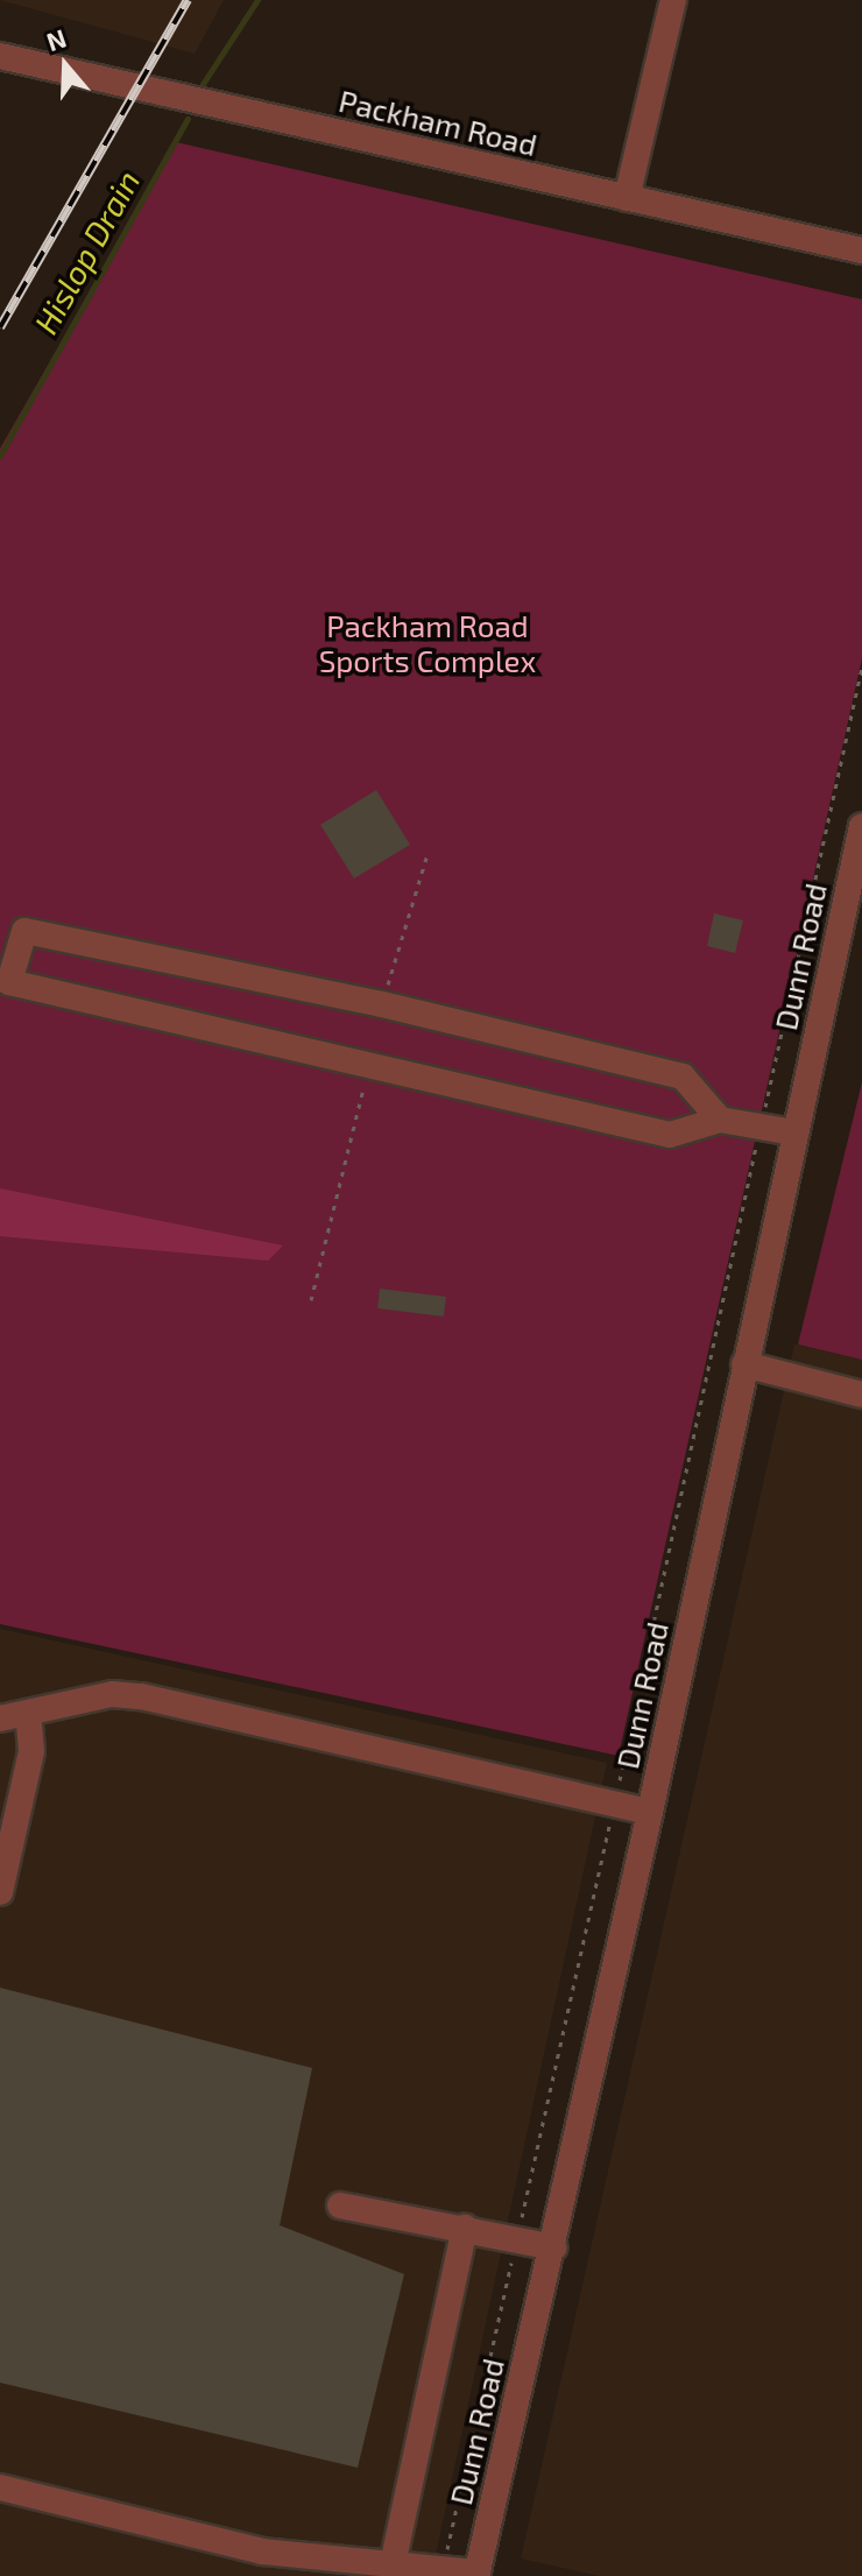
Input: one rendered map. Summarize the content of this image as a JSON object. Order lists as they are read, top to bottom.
{
  "streets": {
    "street": ["Packham Road", "Dunn Road"]
  },
  "water": ["Hislop Drain"],
  "parks": ["Packham Road Sports Complex"],
  "north": "top"
}
